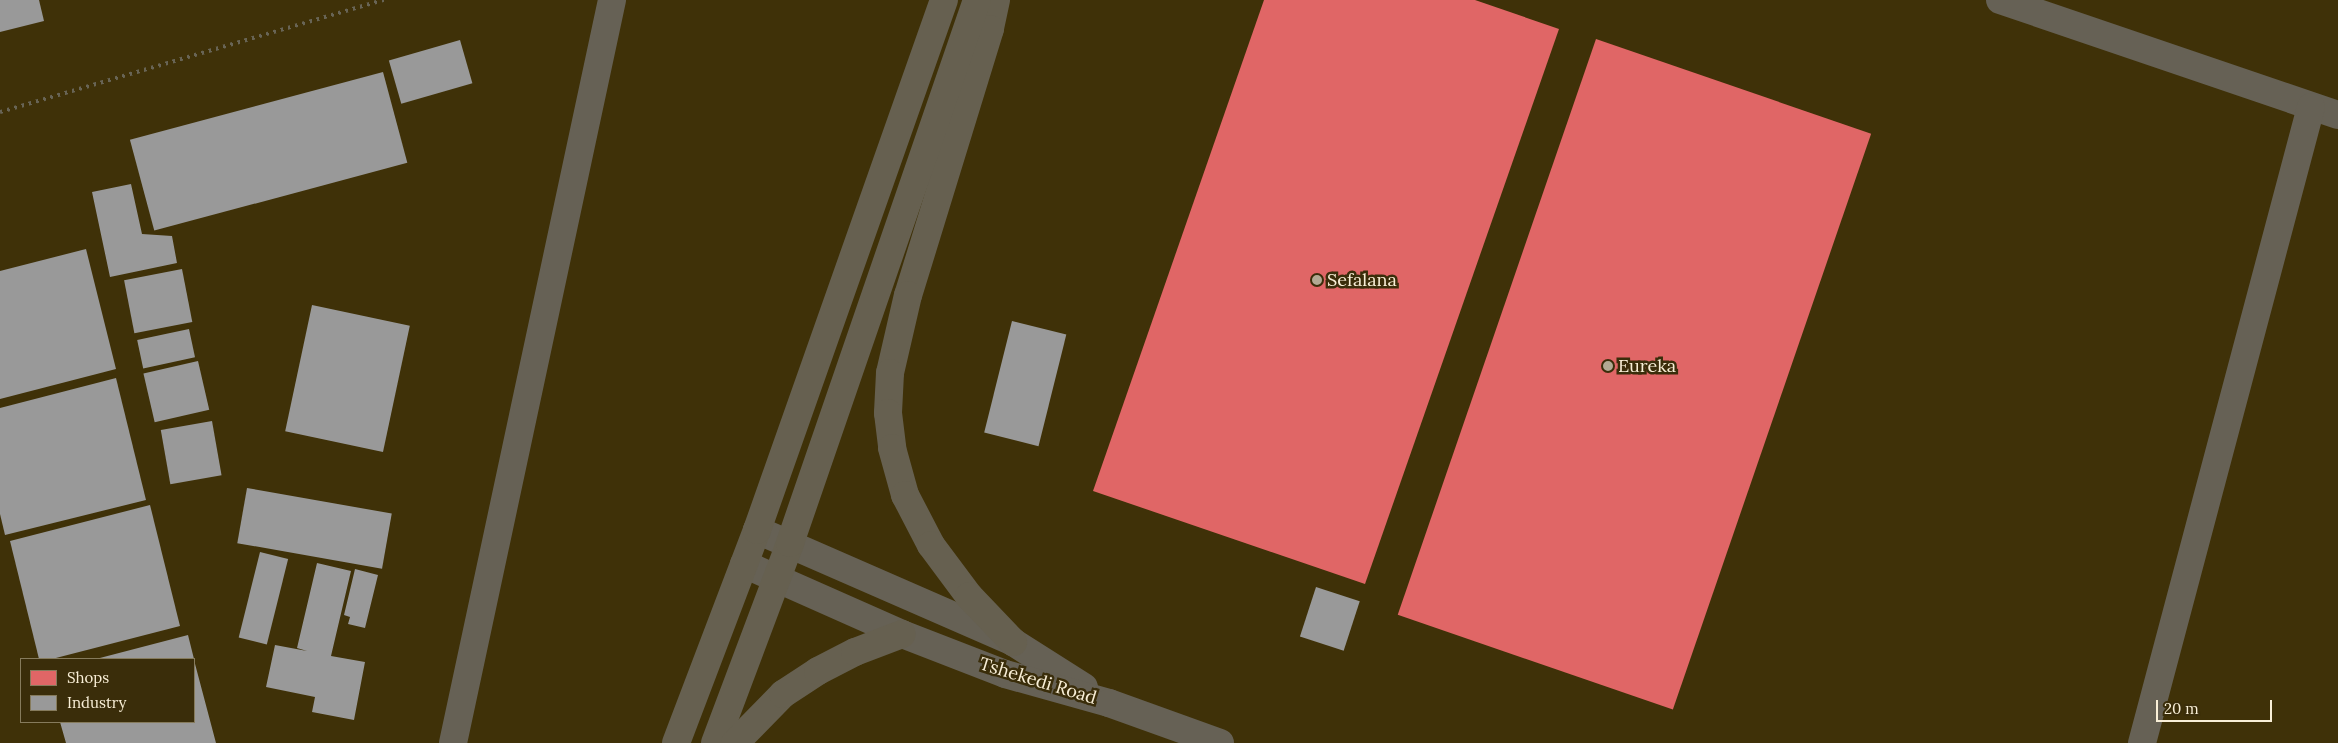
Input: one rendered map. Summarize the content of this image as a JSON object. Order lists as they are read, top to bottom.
{
  "streets": {
    "street": ["Tshekedi Road"]
  },
  "places": ["Sefalana", "Eureka"],
  "legend": ["Shops", "Industry"],
  "scale_bar": "20 m"
}
